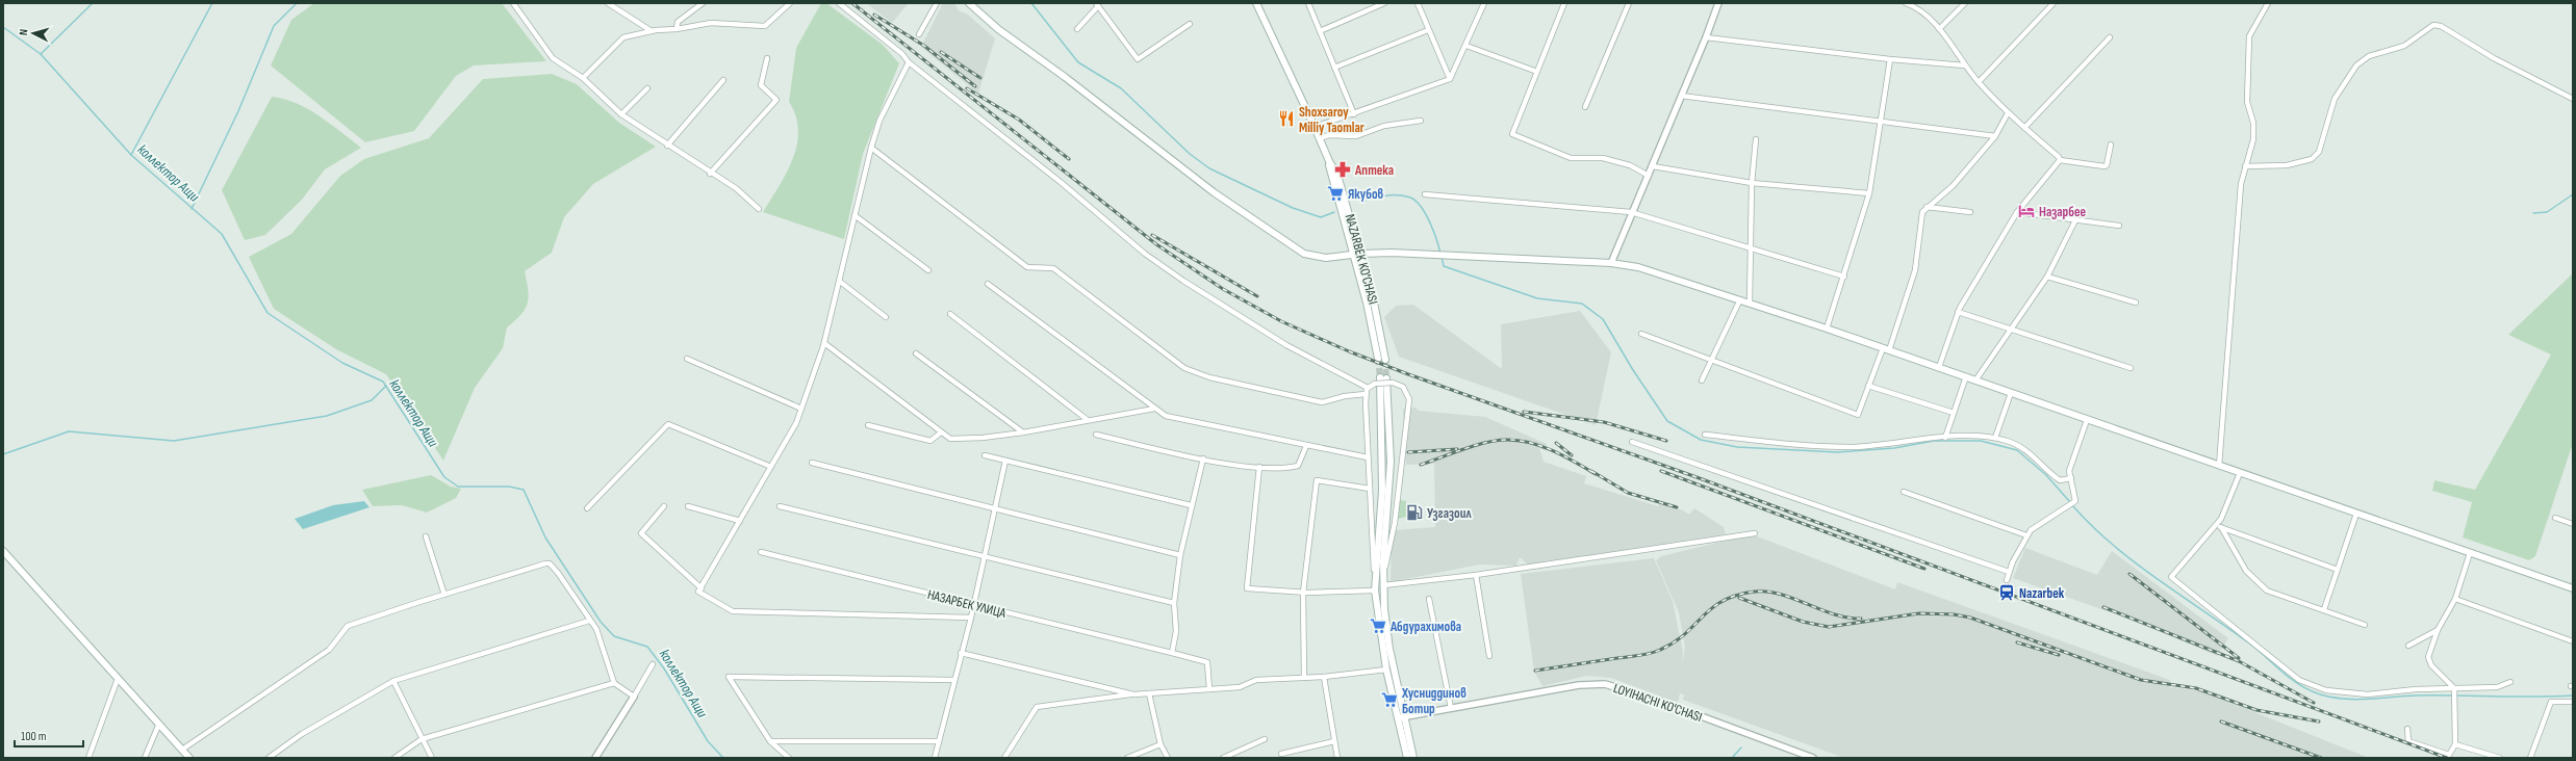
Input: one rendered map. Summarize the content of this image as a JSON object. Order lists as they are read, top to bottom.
{
  "streets": {
    "main road": ["NAZARBEK KO'CHASI"],
    "street": ["НАЗАРБЕК УЛИЦА", "LOYIHACHI KO'CHASI"]
  },
  "water": ["коллектор Ащи"],
  "places": {
    "restaurant": ["Shoxsaroy Milliy Taomlar"],
    "pharmacy": ["Аптека"],
    "supermarket": ["Якубов", "Абдурахимова", "Хусниддинов Ботир"],
    "hotel": ["Назарбее"],
    "fuel station": ["Узгазоил"],
    "station": ["Nazarbek"]
  },
  "scale_bar": "100 m",
  "north": "left"
}
